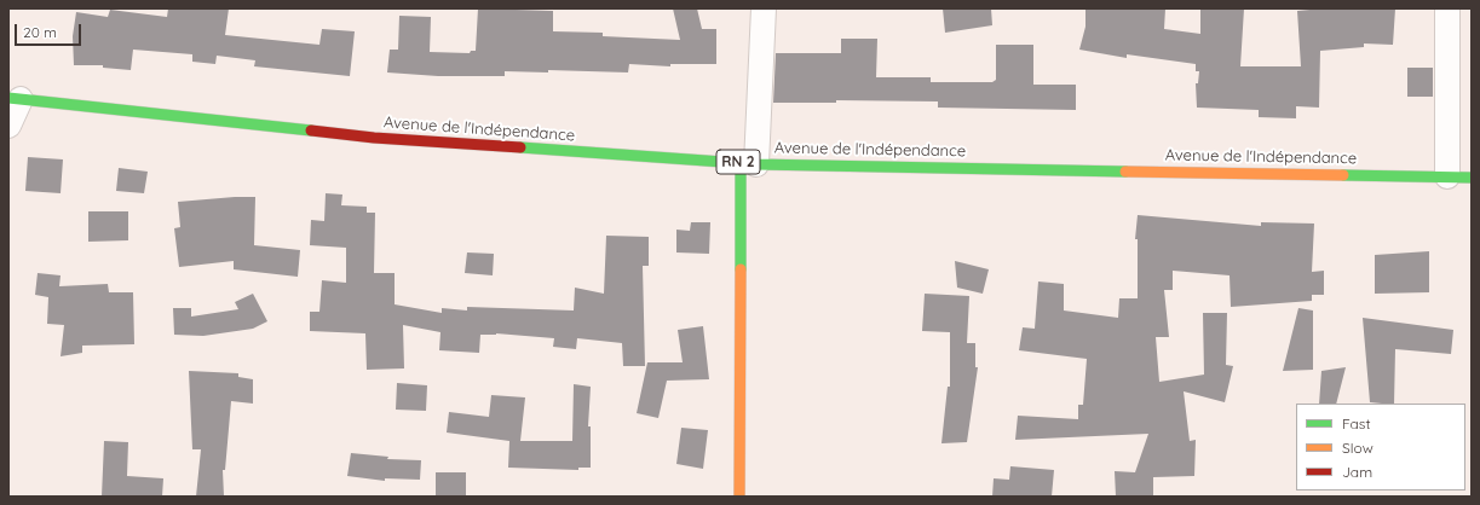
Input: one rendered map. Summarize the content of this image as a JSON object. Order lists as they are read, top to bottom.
{
  "streets": {
    "main road": ["Avenue de l'Indépendance", "RN 2"]
  },
  "legend": ["Fast", "Slow", "Jam"],
  "scale_bar": "20 m"
}
